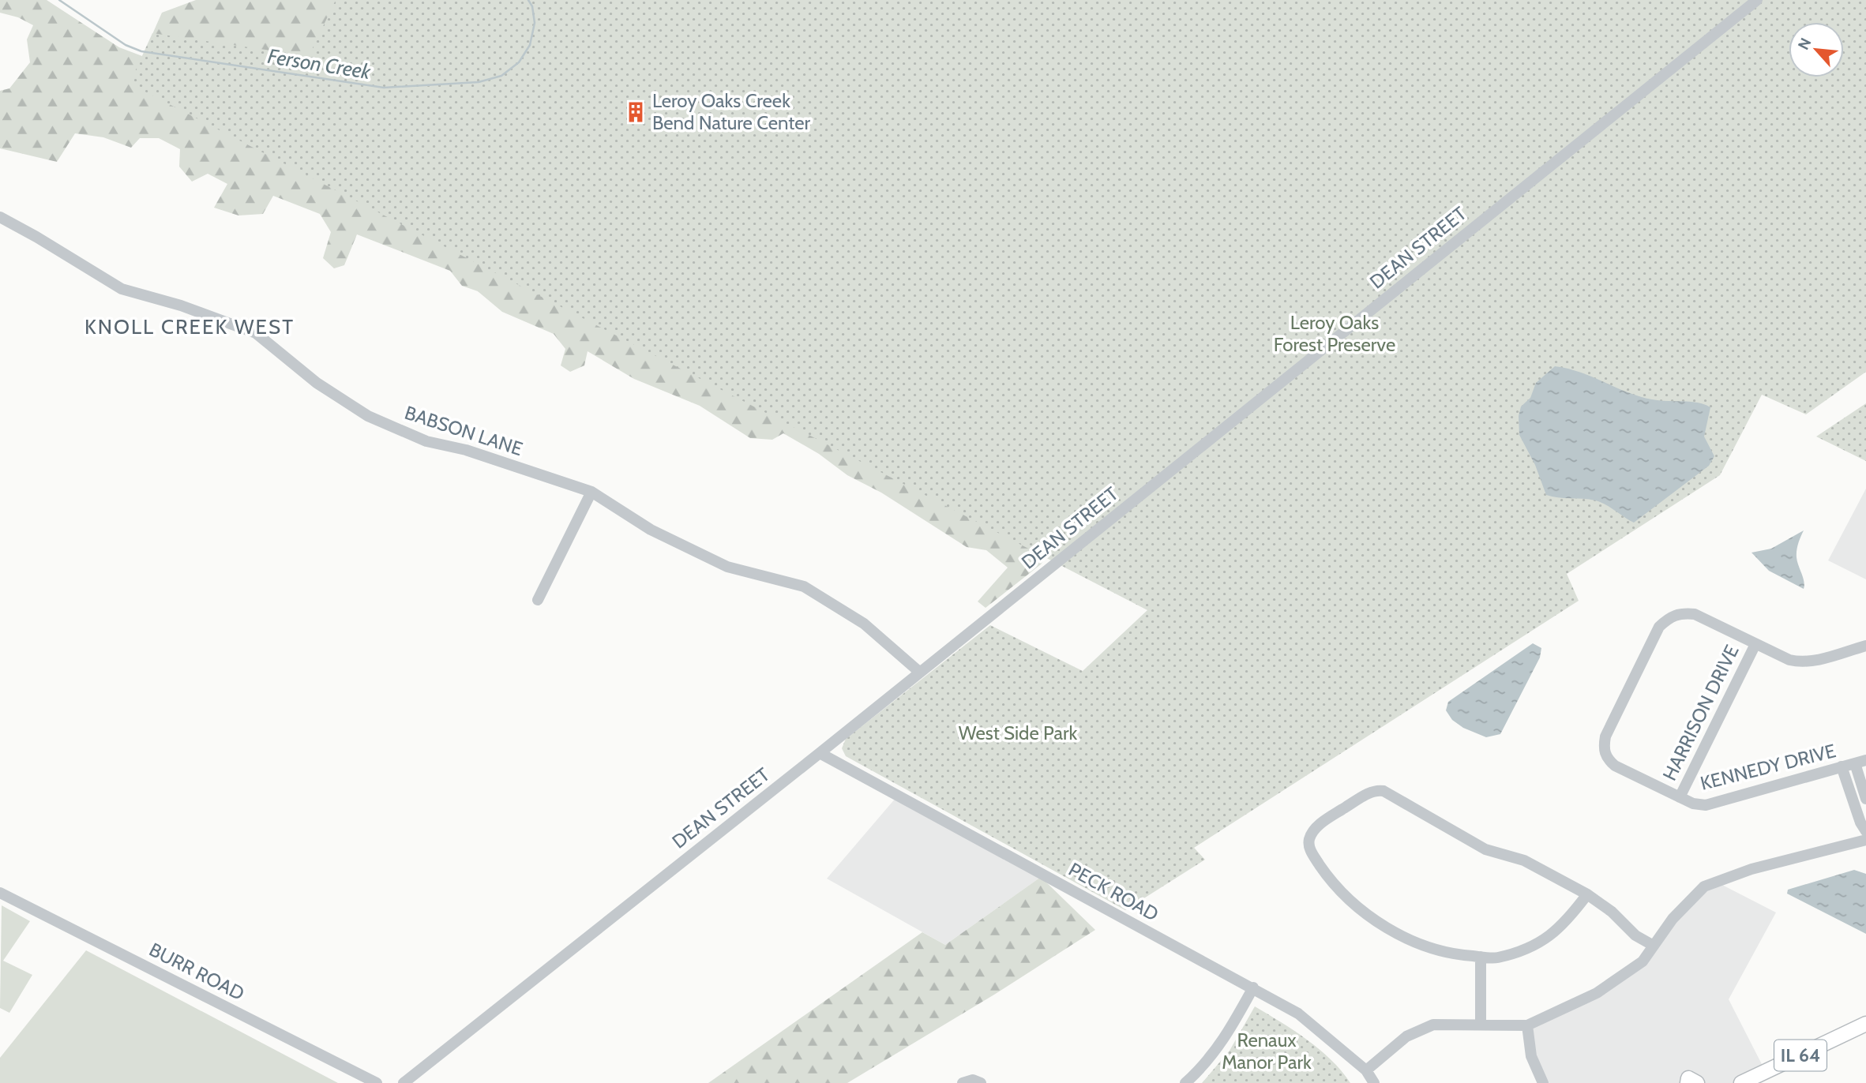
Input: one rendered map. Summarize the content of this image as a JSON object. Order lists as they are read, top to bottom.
{
  "streets": {
    "main road": ["IL 64"],
    "street": [
      "DEAN STREET",
      "BABSON LANE",
      "HARRISON DRIVE",
      "KENNEDY DRIVE",
      "PECK ROAD",
      "BURR ROAD"
    ]
  },
  "crossings": [
    ["DEAN STREET", "BABSON LANE"],
    ["DEAN STREET", "PECK ROAD"],
    ["HARRISON DRIVE", "KENNEDY DRIVE"]
  ],
  "districts": ["KNOLL CREEK WEST"],
  "water": ["Ferson Creek"],
  "parks": ["Leroy Oaks Forest Preserve", "West Side Park", "Renaux Manor Park"],
  "places": {
    "building": ["Leroy Oaks Creek Bend Nature Center"]
  },
  "north": "top left"
}
